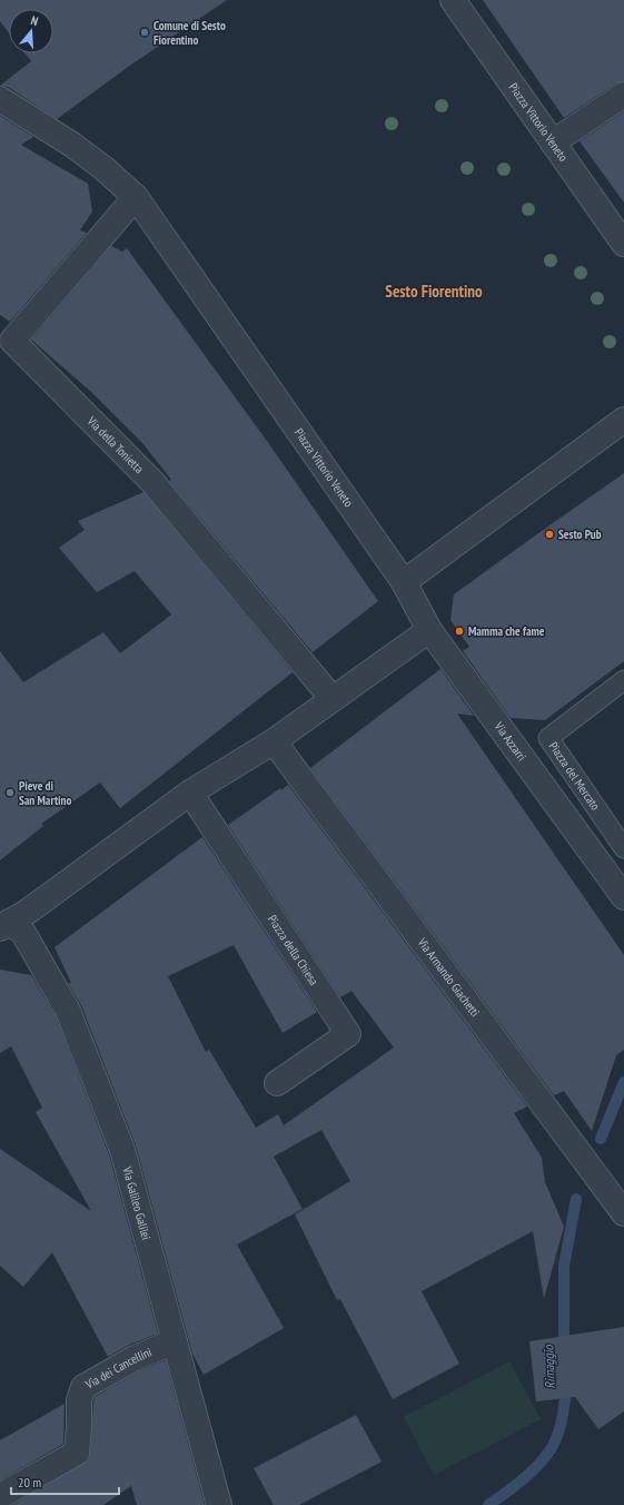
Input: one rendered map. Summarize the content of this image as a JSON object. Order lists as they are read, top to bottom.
{
  "streets": {
    "street": [
      "Piazza Vittorio Veneto",
      "Via della Tonietta",
      "Via Azzarri",
      "Piazza della Chiesa",
      "Via Armando Giachetti",
      "Via Galileo Galilei",
      "Via dei Cancellini"
    ],
    "lane": ["Piazza del Mercato"]
  },
  "crossings": [
    ["Piazza Vittorio Veneto", "Via della Tonietta"],
    ["Piazza Vittorio Veneto", "Via Azzarri"],
    ["Via Galileo Galilei", "Via dei Cancellini"]
  ],
  "districts": ["Sesto Fiorentino"],
  "water": ["Rimaggio"],
  "places": [
    "Comune di Sesto Fiorentino",
    "Sesto Pub",
    "Mamma che fame",
    "Pieve di San Martino"
  ],
  "scale_bar": "20 m",
  "north": "top"
}
